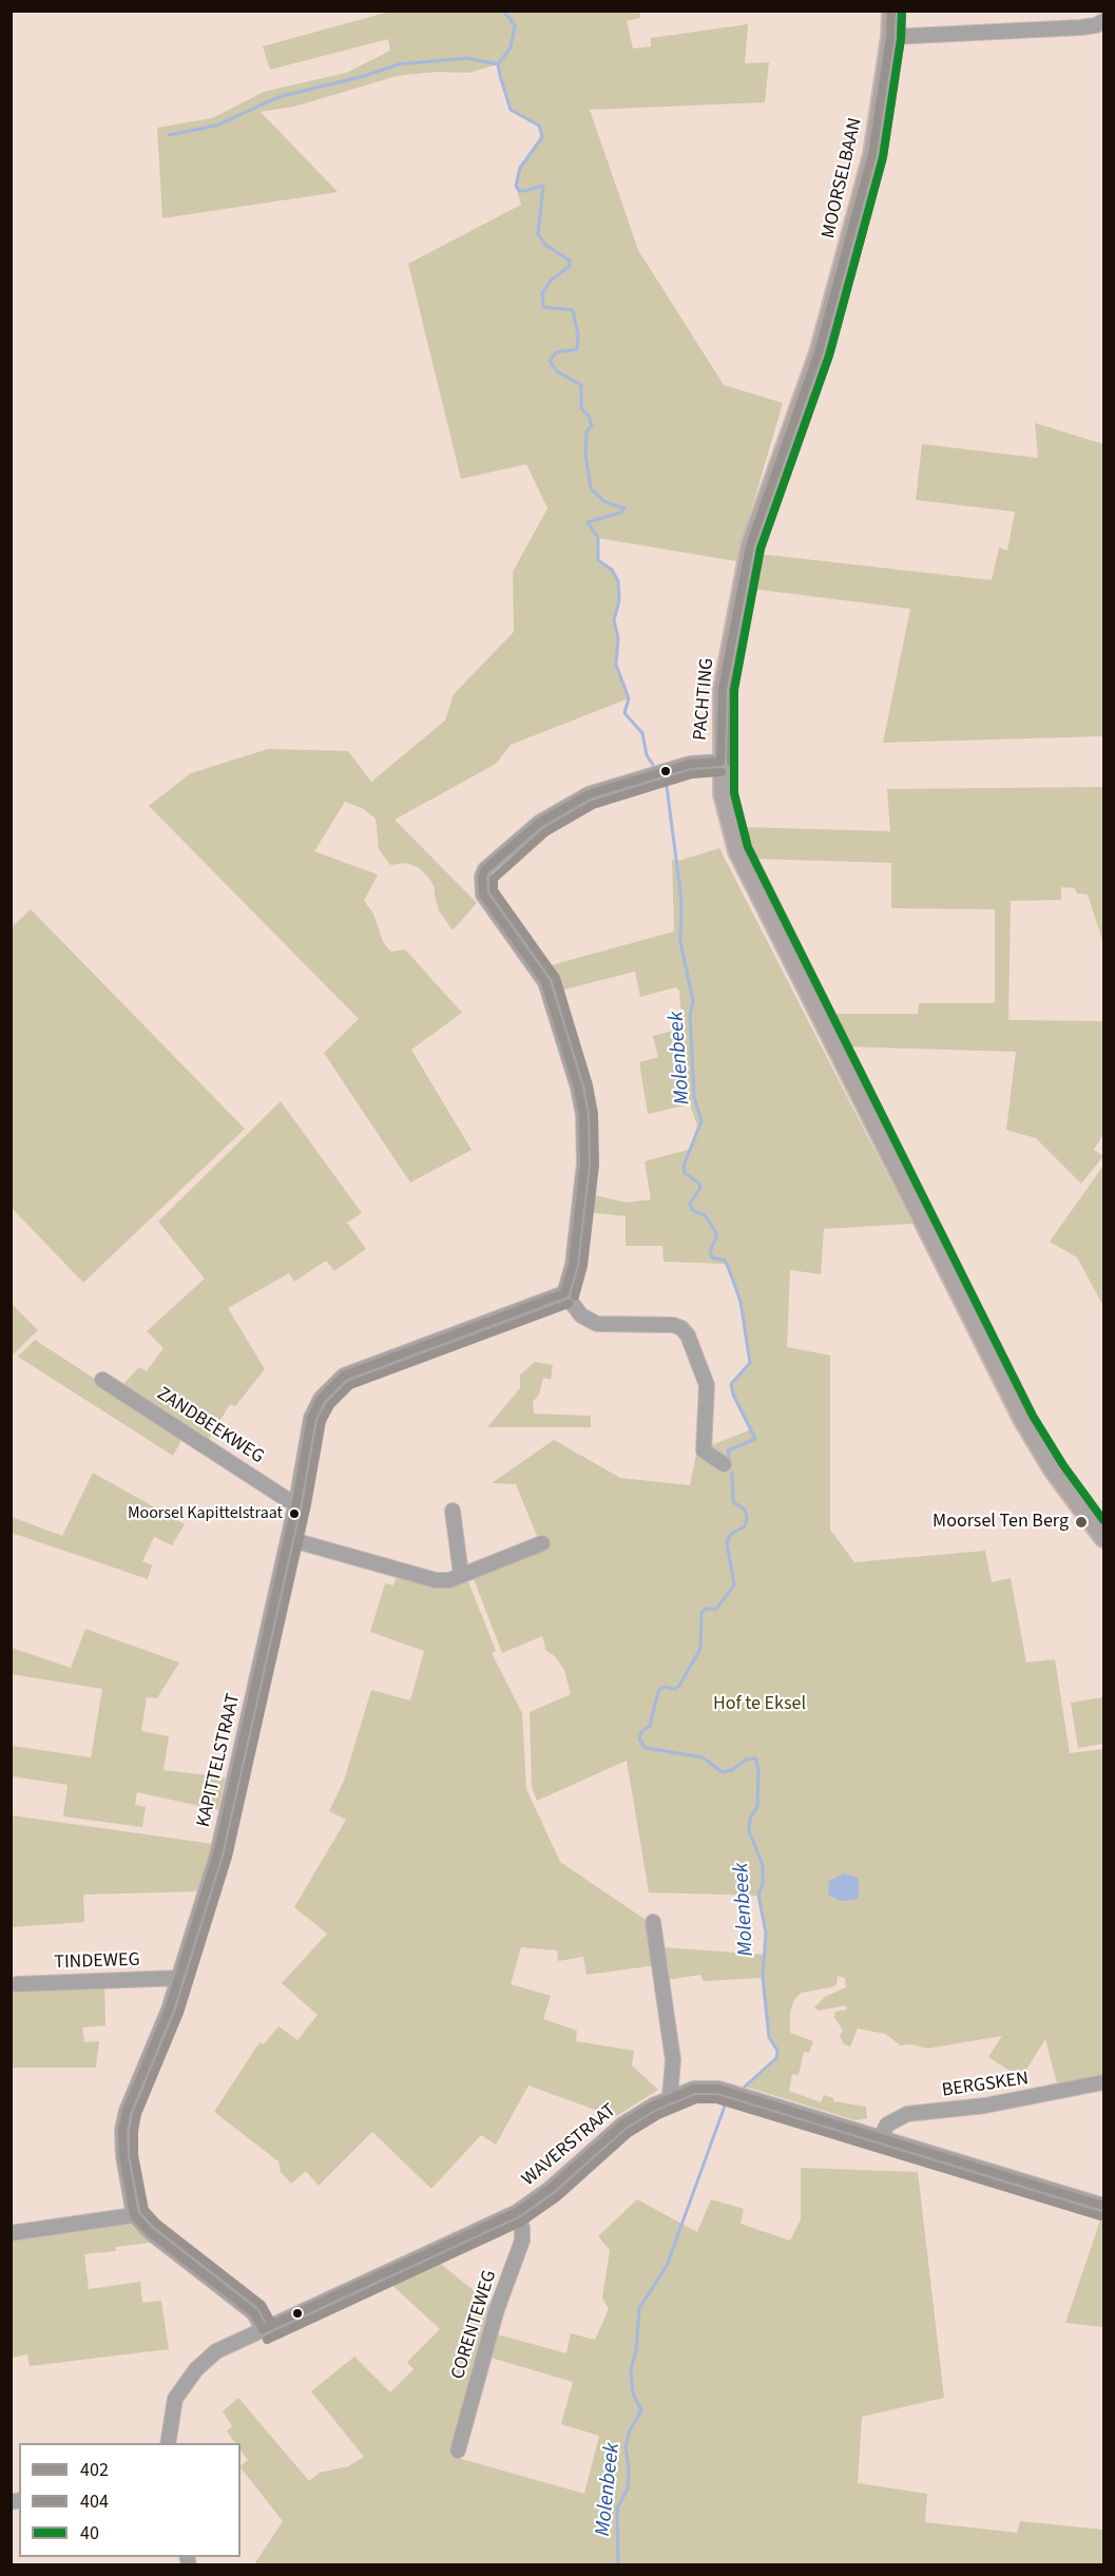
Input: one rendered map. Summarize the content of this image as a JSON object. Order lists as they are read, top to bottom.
{
  "streets": {
    "main road": ["MOORSELBAAN", "PACHTING"],
    "street": [
      "ZANDBEEKWEG",
      "KAPITTELSTRAAT",
      "TINDEWEG",
      "BERGSKEN",
      "WAVERSTRAAT",
      "CORENTEWEG"
    ]
  },
  "crossings": [
    ["MOORSELBAAN", "PACHTING"],
    ["ZANDBEEKWEG", "KAPITTELSTRAAT"],
    ["KAPITTELSTRAAT", "TINDEWEG"],
    ["BERGSKEN", "WAVERSTRAAT"],
    ["WAVERSTRAAT", "CORENTEWEG"]
  ],
  "water": ["Molenbeek"],
  "parks": ["Hof te Eksel"],
  "places": ["Moorsel Kapittelstraat", "Moorsel Ten Berg"],
  "lines": ["transit line 402", "transit line 404", "transit line 40"],
  "legend": ["402", "404", "40"]
}
